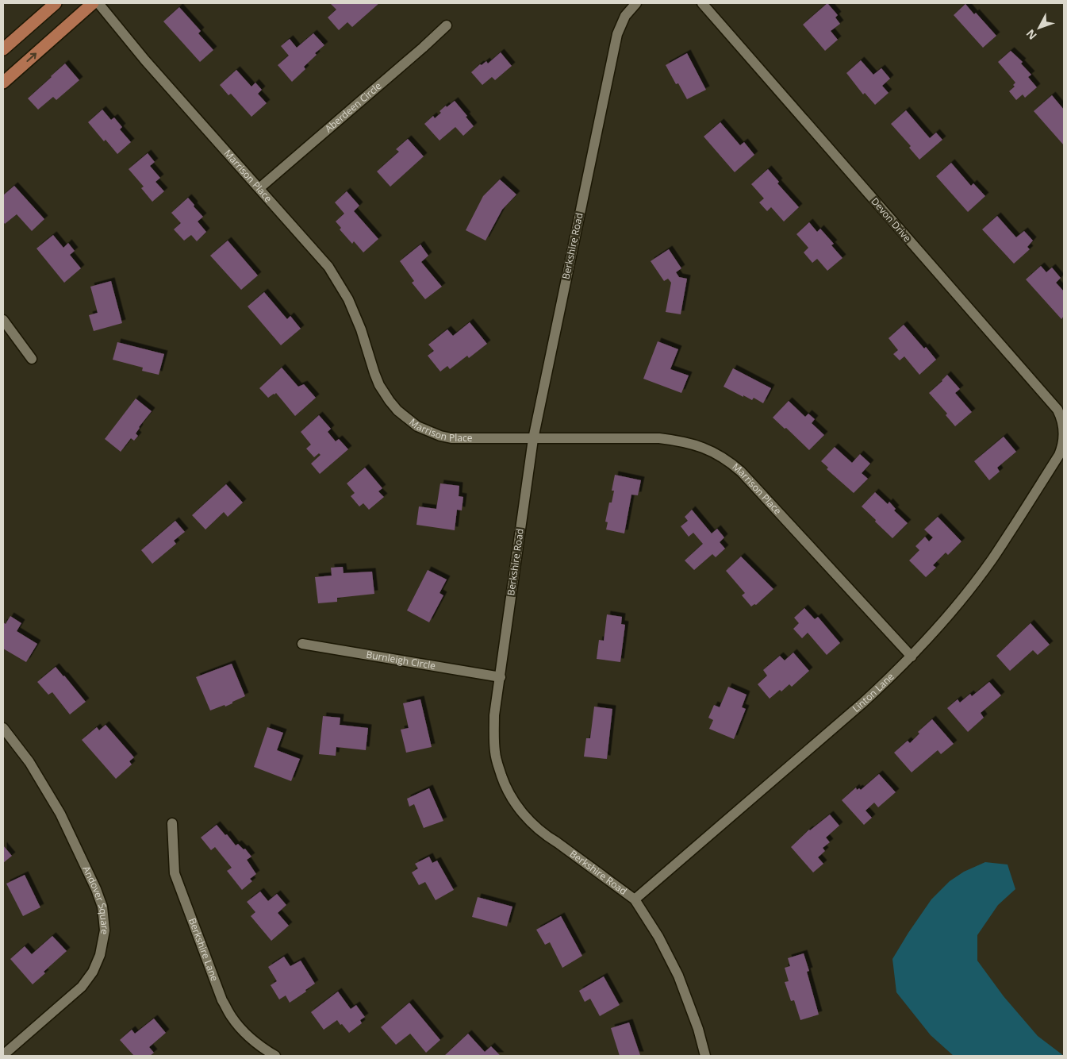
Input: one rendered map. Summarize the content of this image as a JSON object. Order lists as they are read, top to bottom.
{
  "streets": {
    "street": [
      "Aberdeen Circle",
      "Marrison Place",
      "Devon Drive",
      "Berkshire Road",
      "Burnleigh Circle",
      "Linton Lane",
      "Andover Square",
      "Berkshire Lane"
    ]
  },
  "crossings": [
    ["Aberdeen Circle", "Marrison Place"],
    ["Marrison Place", "Berkshire Road"],
    ["Marrison Place", "Linton Lane"],
    ["Devon Drive", "Linton Lane"],
    ["Berkshire Road", "Burnleigh Circle"],
    ["Berkshire Road", "Linton Lane"]
  ],
  "north": "bottom left"
}
